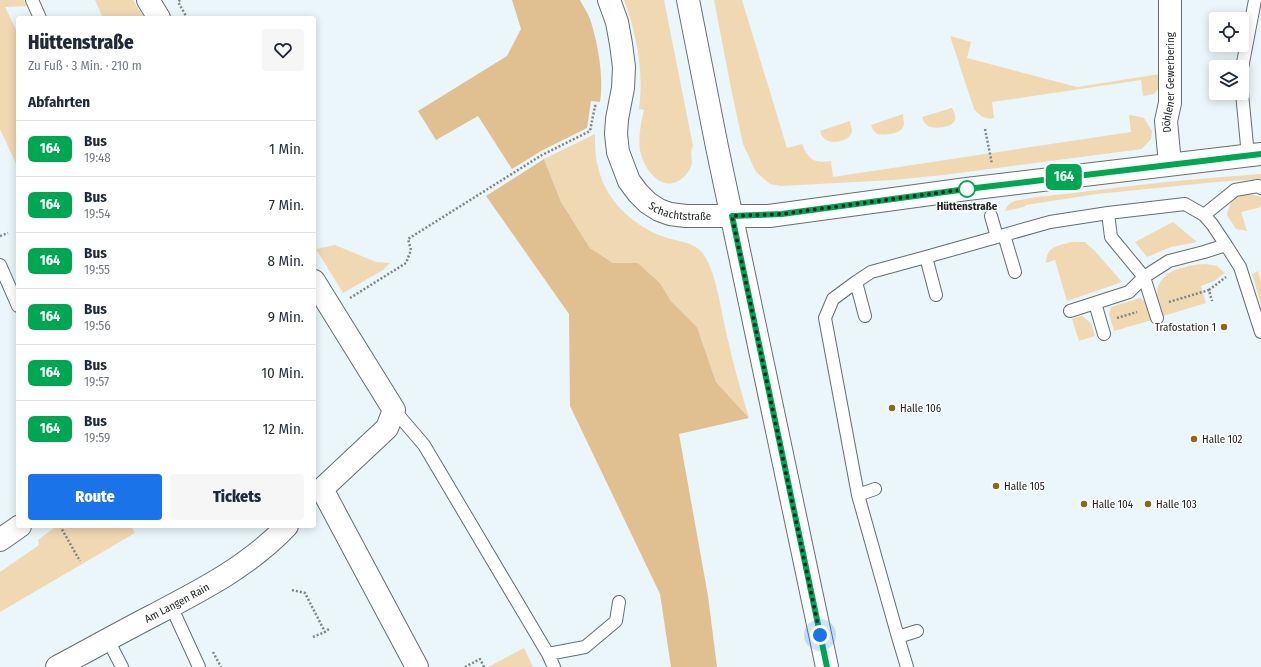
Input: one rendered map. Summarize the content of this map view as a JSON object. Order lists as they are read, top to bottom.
{
  "streets": {
    "street": ["Döhlener Gewerbering", "Schachtstraße", "Am Langen Rain"]
  },
  "crossings": [
    ["Döhlener Gewerbering", "Schachtstraße"]
  ],
  "places": [
    "Hüttenstraße",
    "Trafostation 1",
    "Halle 106",
    "Halle 102",
    "Halle 105",
    "Halle 104",
    "Halle 103"
  ],
  "lines": ["bus line 164"],
  "page": {
    "on_map": "164",
    "heading": [
      ["Hüttenstraße", "Zu Fuß · 3 Min. · 210 m"],
      "Abfahrten"
    ],
    "list": [
      {
        "mark": "164",
        "name": "Bus",
        "note": "19:48",
        "value": "1 Min."
      },
      {
        "mark": "164",
        "name": "Bus",
        "note": "19:54",
        "value": "7 Min."
      },
      {
        "mark": "164",
        "name": "Bus",
        "note": "19:55",
        "value": "8 Min."
      },
      {
        "mark": "164",
        "name": "Bus",
        "note": "19:56",
        "value": "9 Min."
      },
      {
        "mark": "164",
        "name": "Bus",
        "note": "19:57",
        "value": "10 Min."
      },
      {
        "mark": "164",
        "name": "Bus",
        "note": "19:59",
        "value": "12 Min."
      }
    ],
    "buttons": ["Route", "Tickets"]
  }
}
